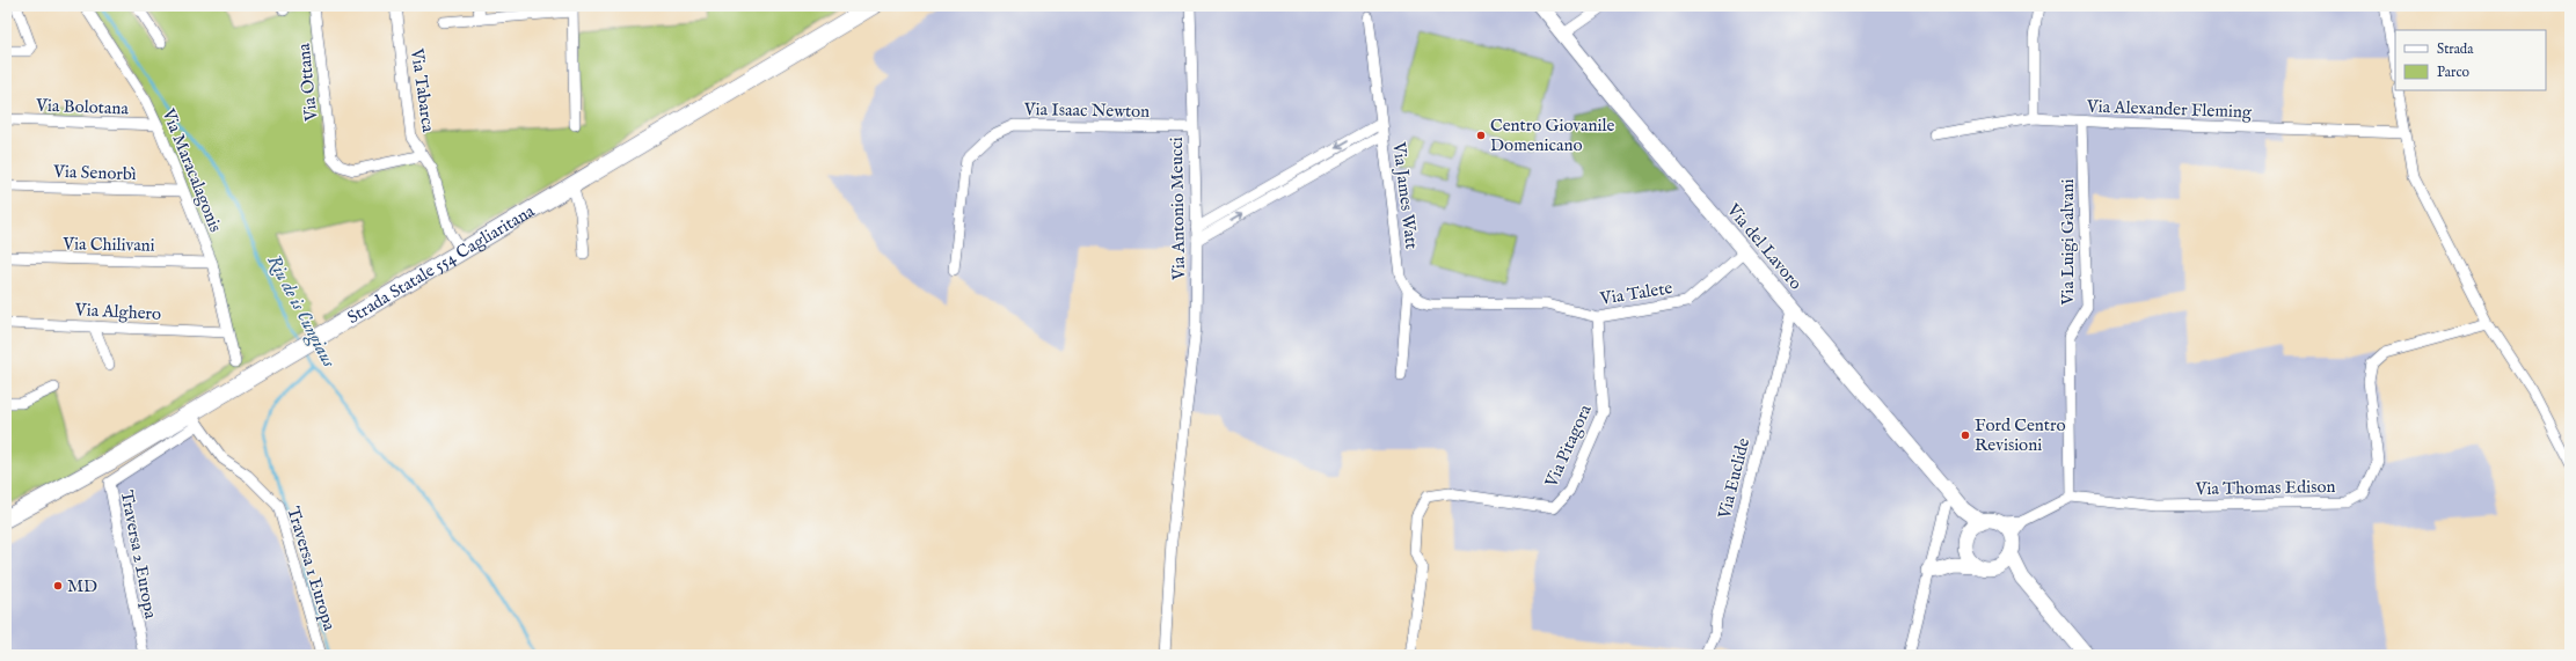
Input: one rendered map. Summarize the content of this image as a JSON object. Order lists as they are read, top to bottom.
{
  "streets": {
    "main road": ["Via del Lavoro", "Strada Statale 554 Cagliaritana"],
    "street": [
      "Via Ottana",
      "Via Tabarca",
      "Via Bolotana",
      "Via Alexander Fleming",
      "Via Isaac Newton",
      "Via Maracalagonis",
      "Via Senorbì",
      "Via James Watt",
      "Via Antonio Meucci",
      "Via Luigi Galvani",
      "Via Chilivani",
      "Via Talete",
      "Via Alghero",
      "Via Pitagora",
      "Via Euclide",
      "Via Thomas Edison",
      "Traversa 2 Europa",
      "Traversa 1 Europa"
    ]
  },
  "crossings": [
    ["Via Ottana", "Via Tabarca"],
    ["Via Tabarca", "Strada Statale 554 Cagliaritana"],
    ["Via Bolotana", "Via Maracalagonis"],
    ["Via Alexander Fleming", "Via Luigi Galvani"],
    ["Via Isaac Newton", "Via Antonio Meucci"],
    ["Via Maracalagonis", "Via Senorbì"],
    ["Via Maracalagonis", "Via Chilivani"],
    ["Via Maracalagonis", "Via Alghero"],
    ["Via James Watt", "Via Talete"],
    ["Via Luigi Galvani", "Via Thomas Edison"],
    ["Via del Lavoro", "Via Talete"],
    ["Via del Lavoro", "Via Euclide"],
    ["Strada Statale 554 Cagliaritana", "Traversa 2 Europa"],
    ["Strada Statale 554 Cagliaritana", "Traversa 1 Europa"],
    ["Via Talete", "Via Pitagora"],
    ["Traversa 2 Europa", "Traversa 1 Europa"]
  ],
  "water": ["Riu de is Cungiaus"],
  "places": ["Centro Giovanile Domenicano", "Ford Centro Revisioni", "MD"],
  "legend": ["Strada", "Parco"]
}
